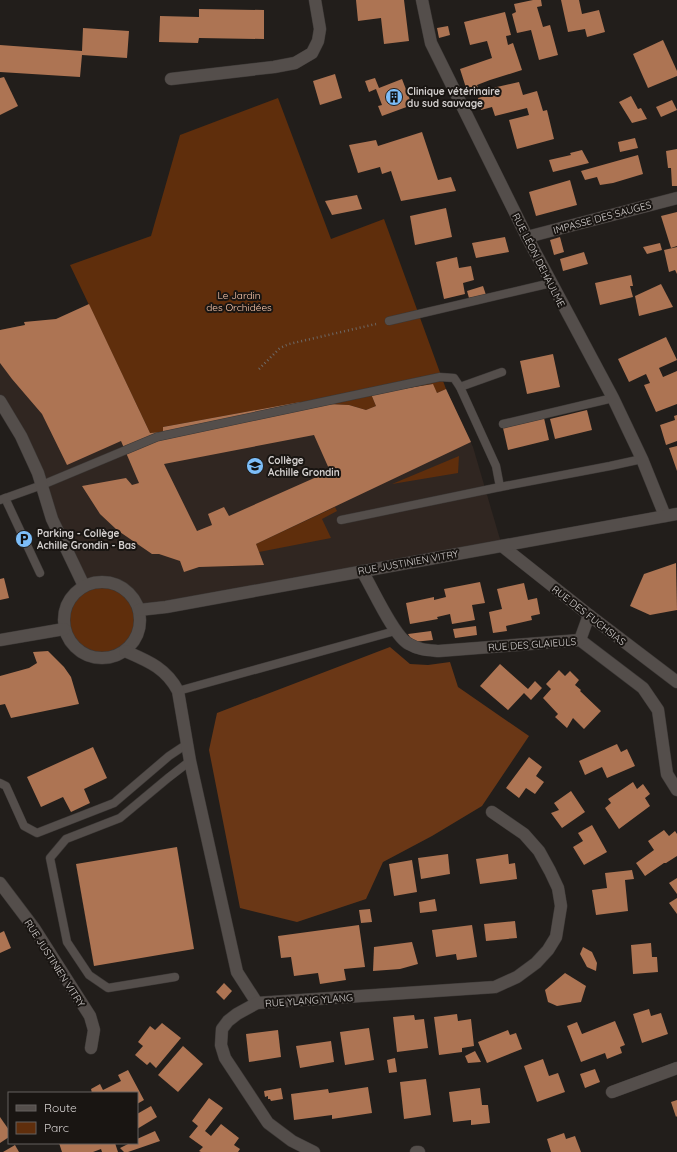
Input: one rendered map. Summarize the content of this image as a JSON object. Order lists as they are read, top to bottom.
{
  "streets": {
    "street": [
      "IMPASSE DES SAUGES",
      "RUE LÉON DEHAULME",
      "RUE JUSTINIEN VITRY",
      "RUE DES FUCHSIAS",
      "RUE DES GLAIEULS",
      "RUE YLANG YLANG"
    ]
  },
  "crossings": [
    ["IMPASSE DES SAUGES", "RUE LÉON DEHAULME"],
    ["RUE LÉON DEHAULME", "RUE JUSTINIEN VITRY"],
    ["RUE JUSTINIEN VITRY", "RUE DES FUCHSIAS"],
    ["RUE JUSTINIEN VITRY", "RUE DES GLAIEULS"],
    ["RUE JUSTINIEN VITRY", "RUE YLANG YLANG"]
  ],
  "parks": ["Le Jardin des Orchidées"],
  "places": {
    "building": ["Clinique vétérinaire du sud sauvage"],
    "school or university": ["Collège Achille Grondin"],
    "parking": ["Parking - Collège Achille Grondin - Bas"]
  },
  "legend": ["Route", "Parc"]
}
